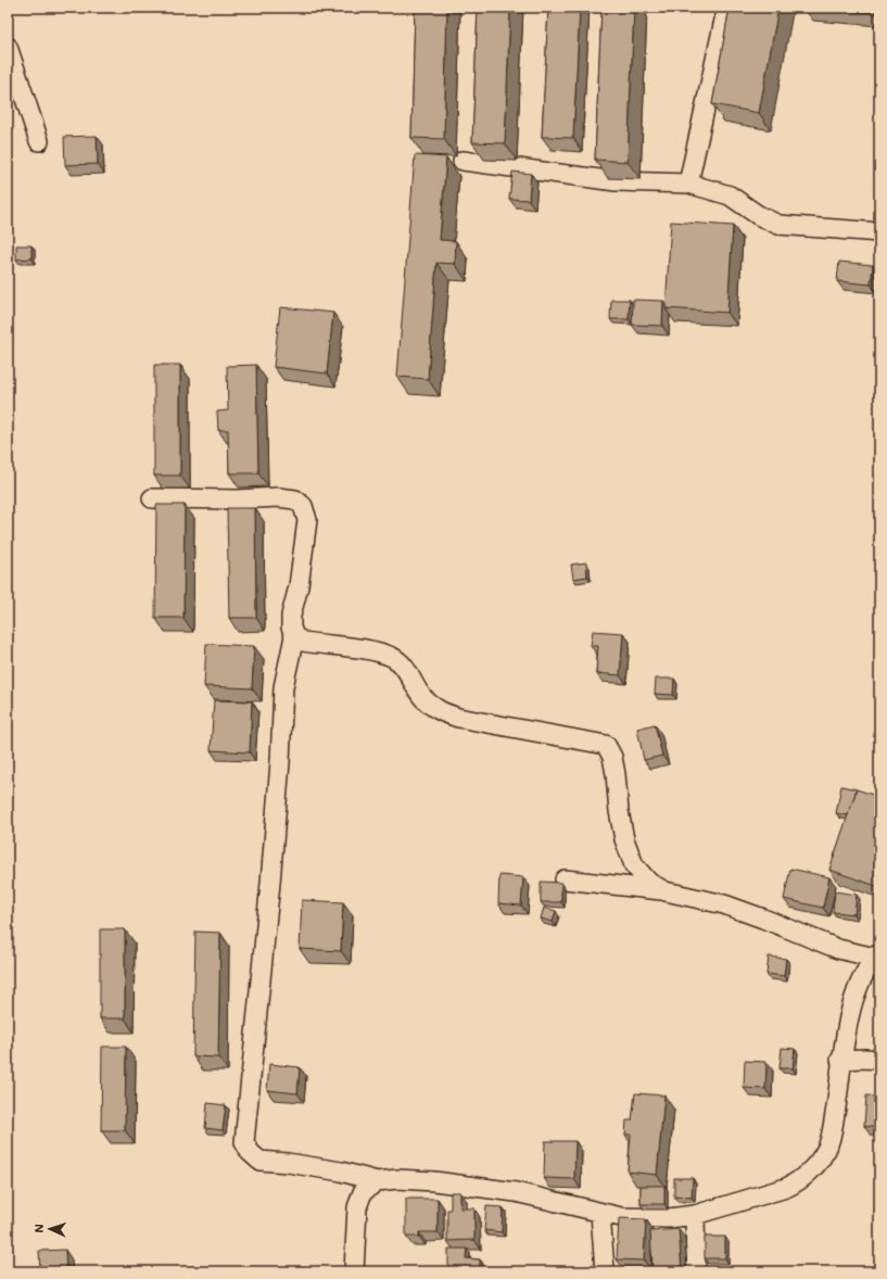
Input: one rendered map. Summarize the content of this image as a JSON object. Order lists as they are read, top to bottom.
{
  "north": "left"
}
